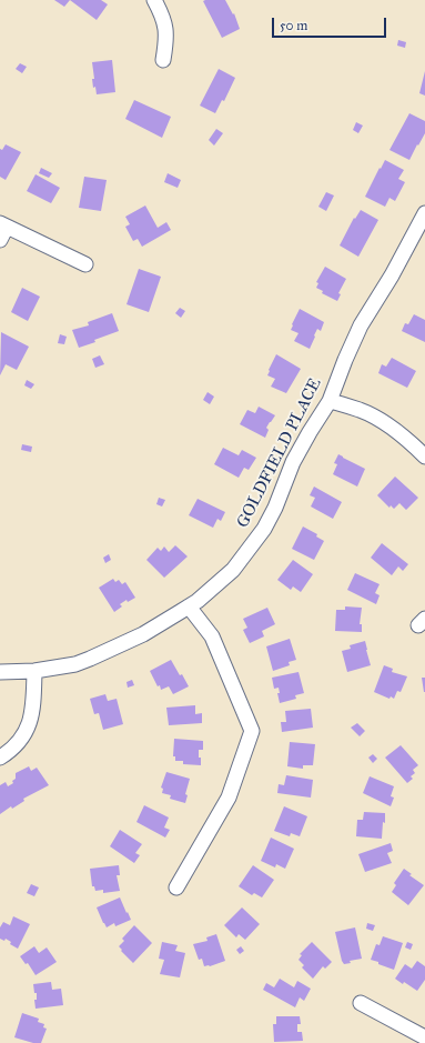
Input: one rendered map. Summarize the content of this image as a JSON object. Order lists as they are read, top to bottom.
{
  "streets": {
    "street": ["GOLDFIELD PLACE"]
  },
  "scale_bar": "50 m"
}
